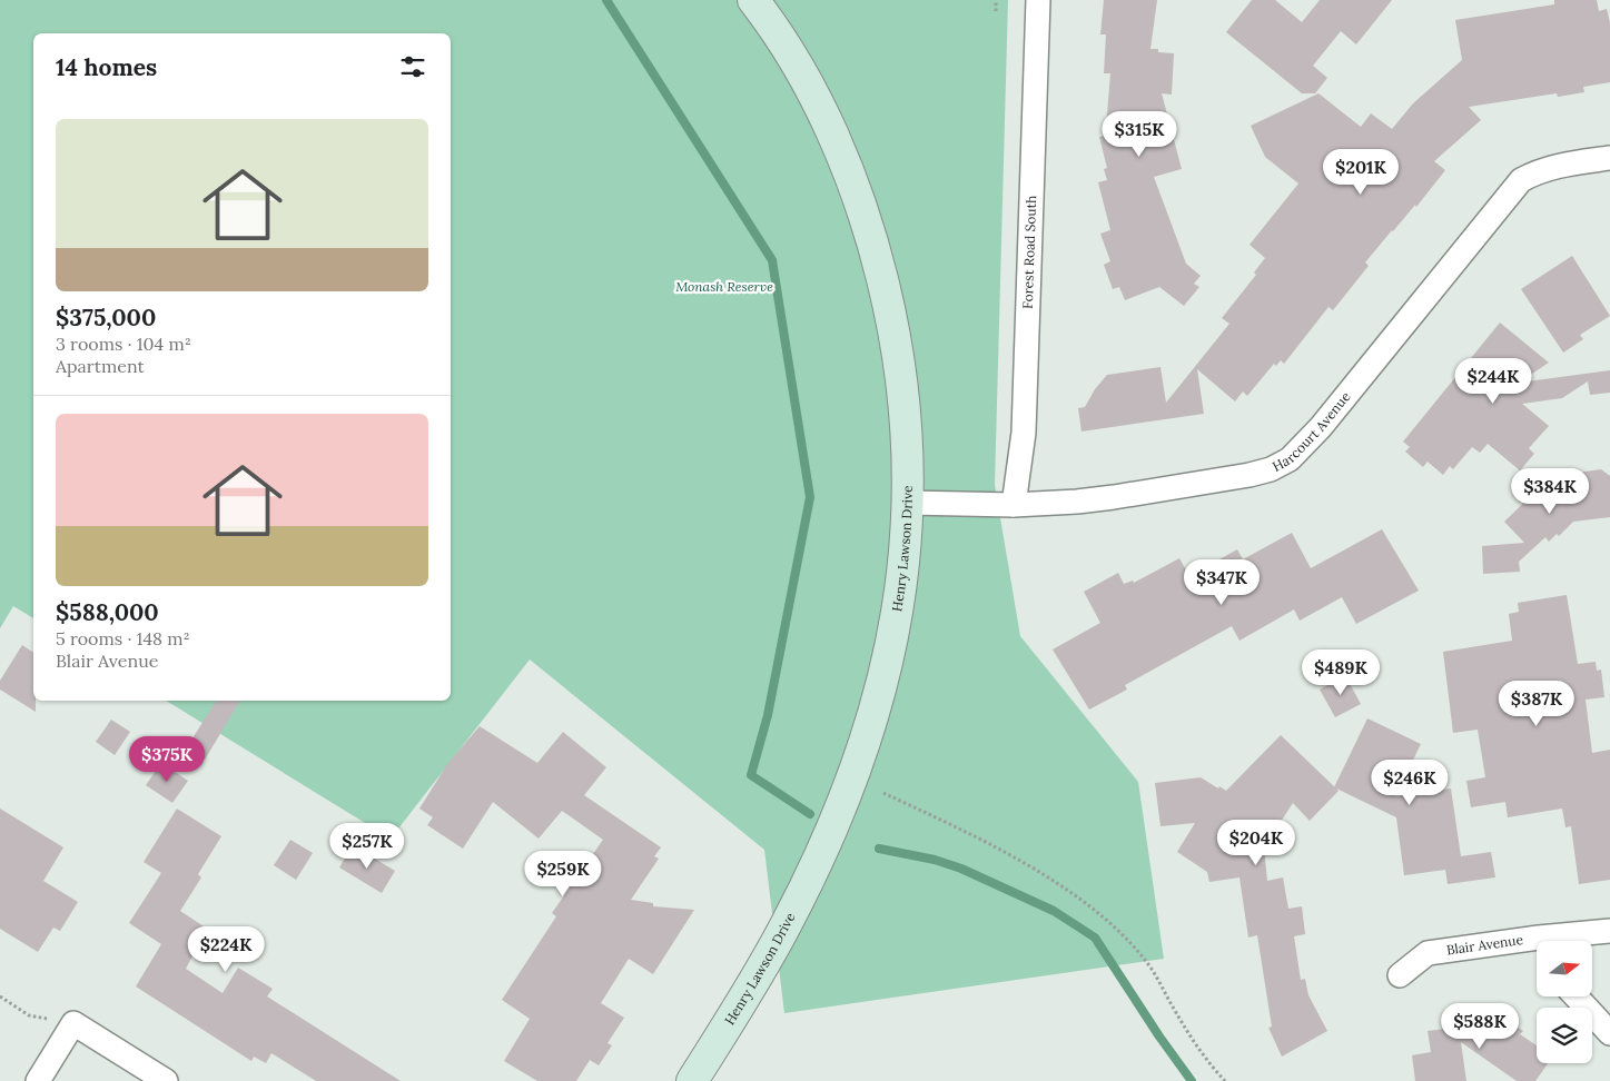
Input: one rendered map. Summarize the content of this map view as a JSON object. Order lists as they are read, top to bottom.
{
  "streets": {
    "main road": ["Henry Lawson Drive"],
    "street": ["Forest Road South", "Harcourt Avenue", "Blair Avenue"]
  },
  "crossings": [
    ["Forest Road South", "Harcourt Avenue"],
    ["Harcourt Avenue", "Henry Lawson Drive"]
  ],
  "parks": ["Monash Reserve"],
  "north": "right",
  "page": {
    "heading": "14 homes",
    "list": [
      {
        "name": "$375,000",
        "note": "3 rooms · 104 m² · Apartment"
      },
      {
        "name": "$588,000",
        "note": "5 rooms · 148 m² · Blair Avenue"
      }
    ],
    "price": [
      "$315K",
      "$201K",
      "$244K",
      "$384K",
      "$347K",
      "$489K",
      "$387K",
      "$375K",
      "$246K",
      "$204K",
      "$257K",
      "$259K",
      "$224K",
      "$588K"
    ]
  }
}
